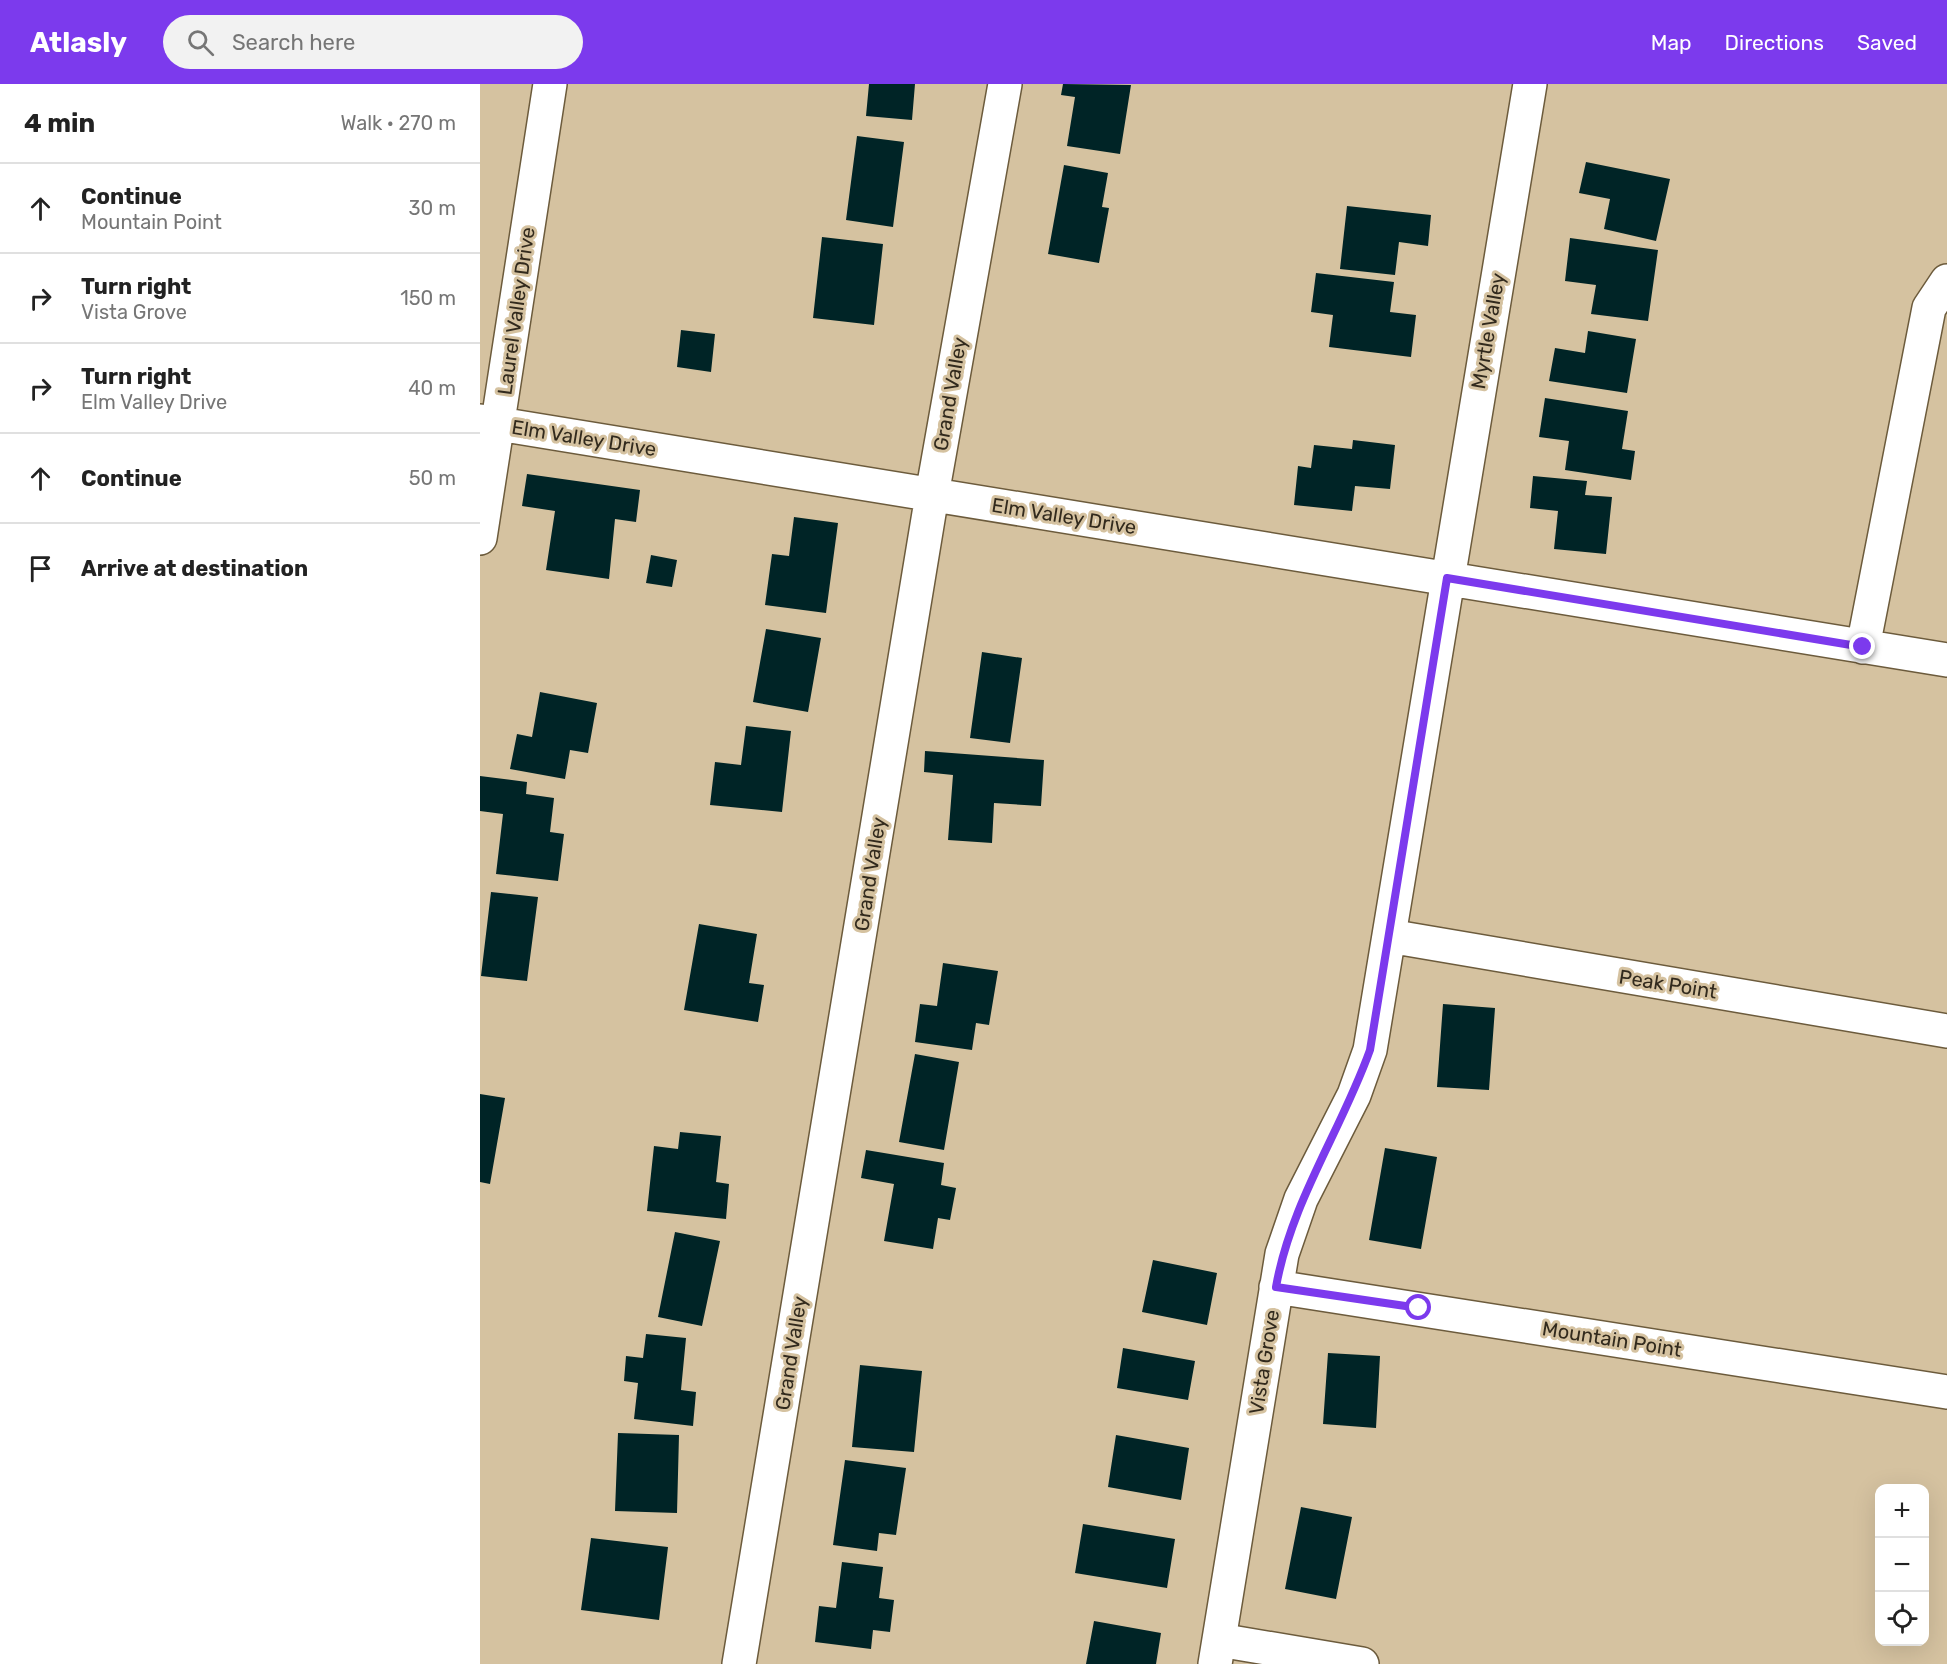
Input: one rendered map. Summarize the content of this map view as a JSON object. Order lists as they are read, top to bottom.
{
  "streets": {
    "street": [
      "Laurel Valley Drive",
      "Myrtle Valley",
      "Grand Valley",
      "Elm Valley Drive",
      "Peak Point",
      "Mountain Point",
      "Vista Grove"
    ]
  },
  "crossings": [
    ["Laurel Valley Drive", "Elm Valley Drive"],
    ["Myrtle Valley", "Elm Valley Drive"],
    ["Myrtle Valley", "Vista Grove"],
    ["Grand Valley", "Elm Valley Drive"],
    ["Elm Valley Drive", "Vista Grove"],
    ["Peak Point", "Vista Grove"],
    ["Mountain Point", "Vista Grove"]
  ],
  "page": {
    "header": "Atlasly",
    "search": "Search here",
    "nav": ["Map", "Directions", "Saved"],
    "heading": ["4 min", "Walk · 270 m"],
    "list": [
      ["Continue", "Mountain Point", "30 m"],
      ["Turn right", "Vista Grove", "150 m"],
      ["Turn right", "Elm Valley Drive", "40 m"],
      ["Continue", "50 m"],
      "Arrive at destination"
    ],
    "map_buttons": ["+", "−"]
  }
}
